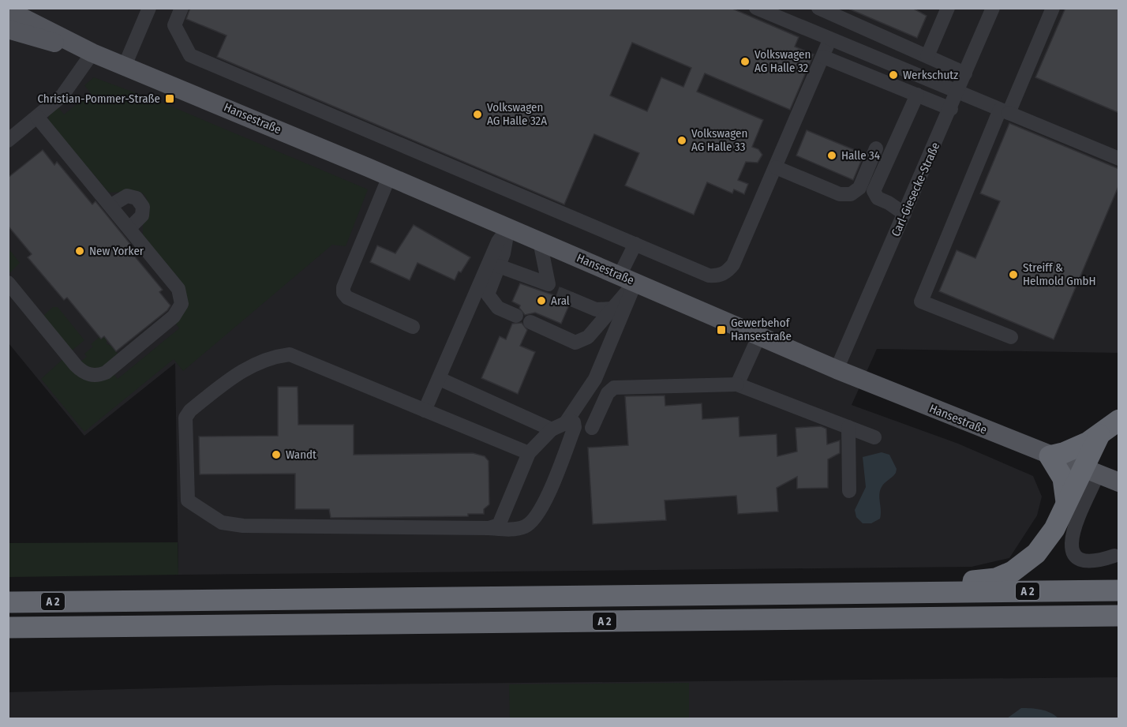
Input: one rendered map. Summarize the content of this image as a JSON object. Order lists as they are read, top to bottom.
{
  "streets": {
    "highway": ["A 2"],
    "main road": ["Hansestraße"],
    "street": ["Carl-Giesecke-Straße"]
  },
  "crossings": [
    ["Hansestraße", "Carl-Giesecke-Straße"]
  ],
  "places": {
    "other": [
      "Volkswagen AG Halle 32",
      "Werkschutz",
      "Volkswagen AG Halle 32A",
      "Volkswagen AG Halle 33",
      "Halle 34",
      "New Yorker",
      "Streiff & Helmold GmbH",
      "Aral",
      "Wandt"
    ],
    "transit": ["Christian-Pommer-Straße", "Gewerbehof Hansestraße"]
  }
}
